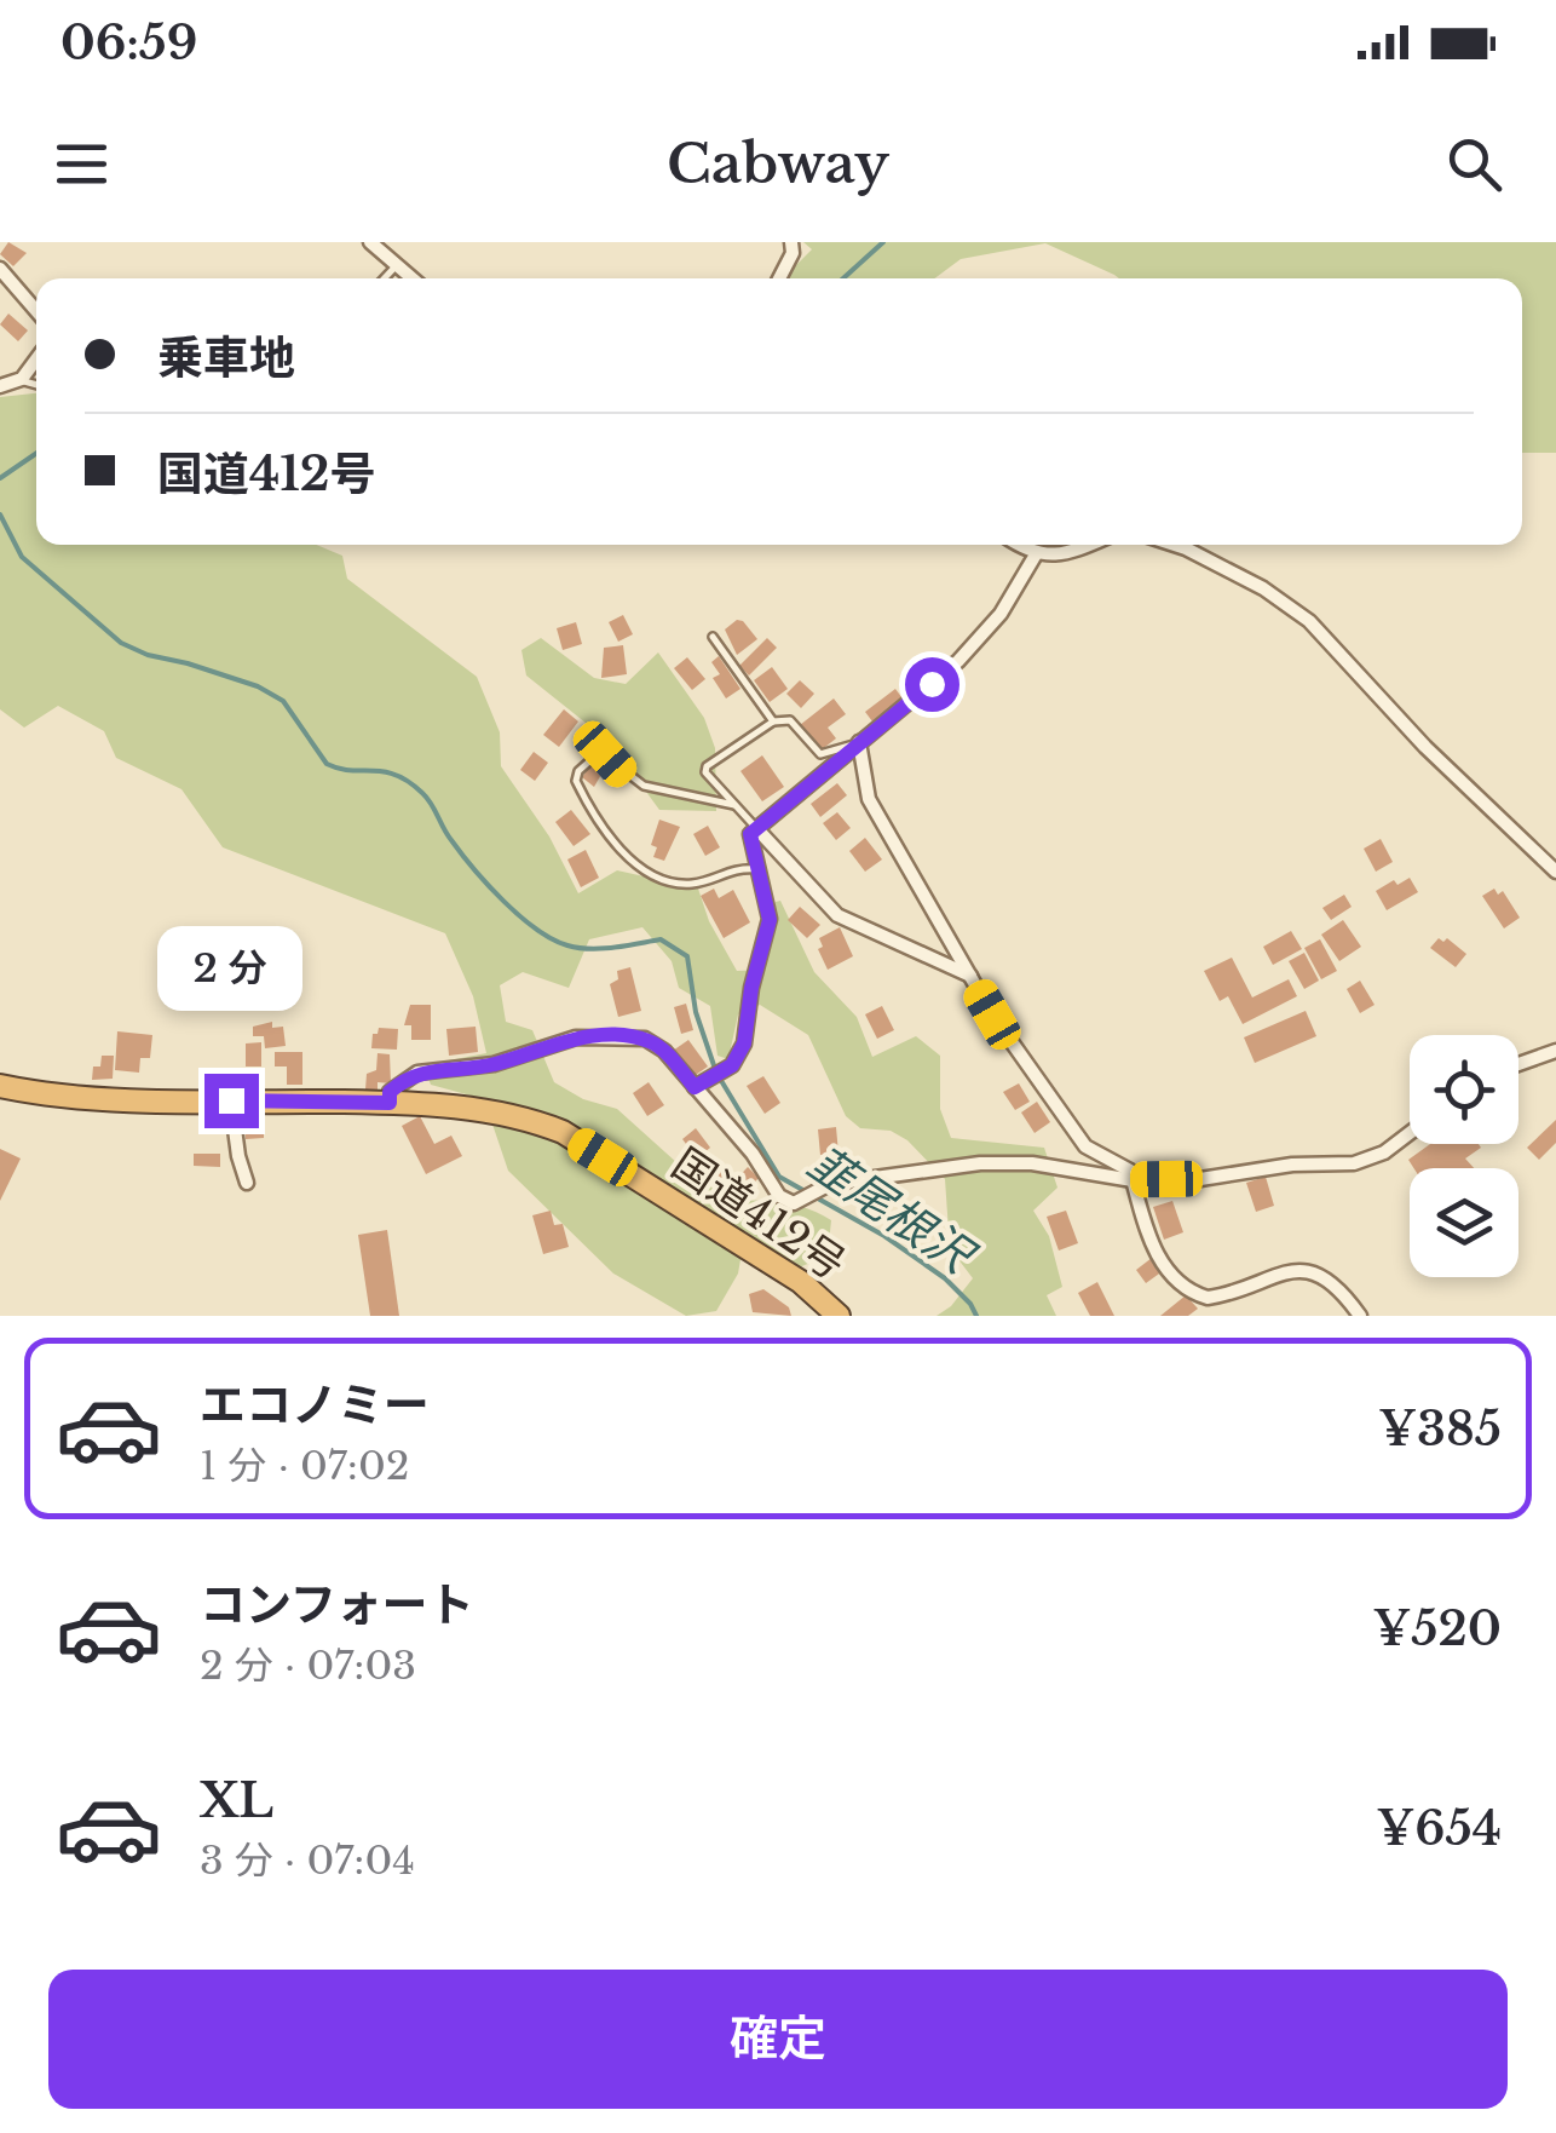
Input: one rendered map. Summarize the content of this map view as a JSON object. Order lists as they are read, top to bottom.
{
  "streets": {
    "highway": ["国道412号"]
  },
  "water": ["韮尾根沢"],
  "page": {
    "status": "06:59",
    "header": "Cabway",
    "banner": ["乗車地", "国道412号"],
    "bubble": "2 分",
    "list": [
      {
        "name": "エコノミー",
        "note": "1 分 · 07:02",
        "value": "¥385"
      },
      {
        "name": "コンフォート",
        "note": "2 分 · 07:03",
        "value": "¥520"
      },
      {
        "name": "XL",
        "note": "3 分 · 07:04",
        "value": "¥654"
      }
    ],
    "buttons": "確定"
  }
}
